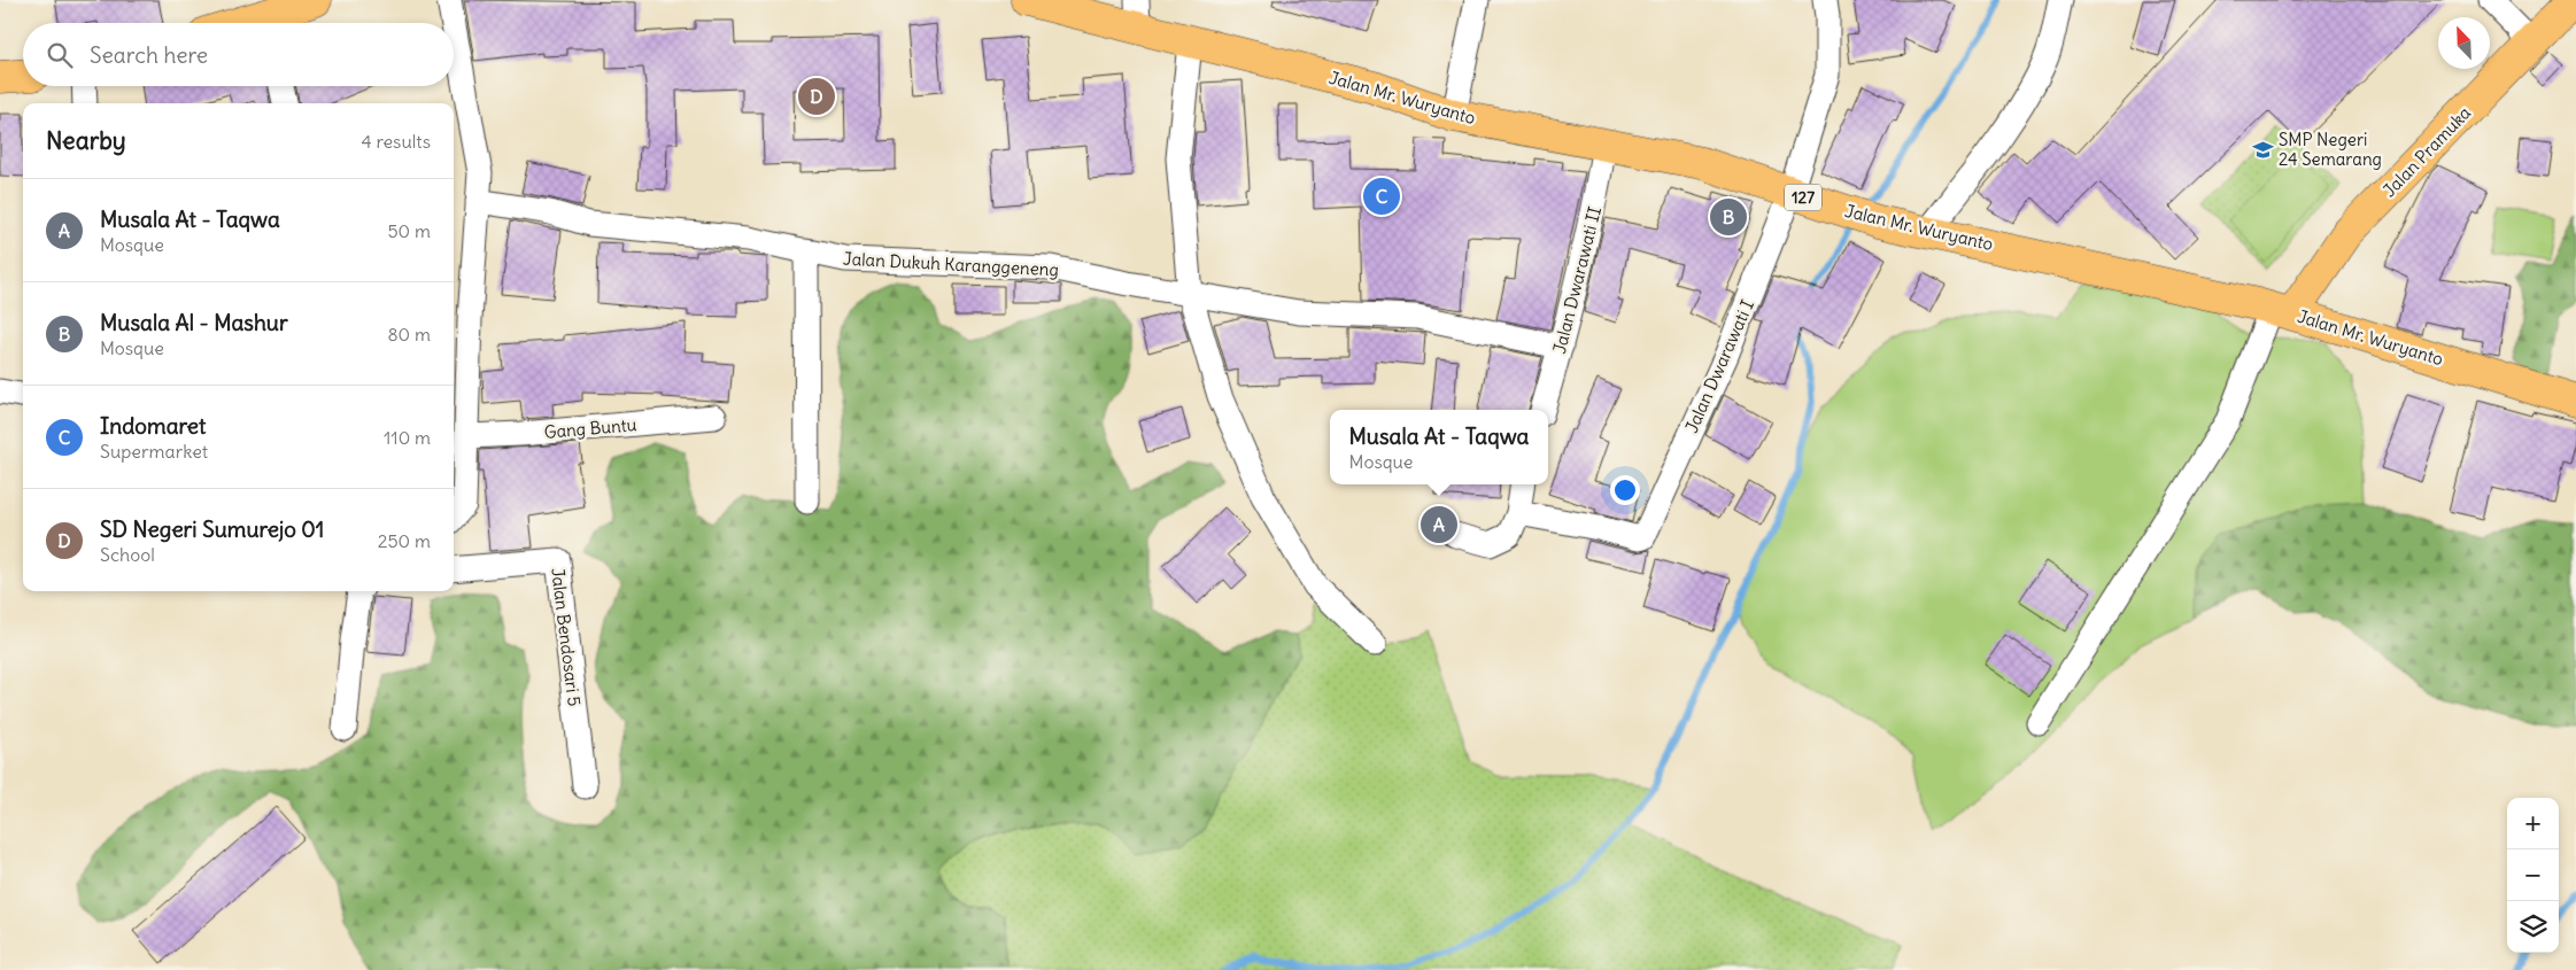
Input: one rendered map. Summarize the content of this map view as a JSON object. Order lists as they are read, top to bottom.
{
  "streets": {
    "main road": ["Jalan Mr. Wuryanto", "Jalan Pramuka", "127"],
    "street": [
      "Jalan Dukuh Karanggeneng",
      "Jalan Dwarawati II",
      "Jalan Dwarawati I",
      "Gang Buntu",
      "Jalan Bendosari 5"
    ]
  },
  "crossings": [
    ["Jalan Mr. Wuryanto", "Jalan Pramuka"],
    ["Jalan Mr. Wuryanto", "Jalan Dwarawati II"],
    ["Jalan Mr. Wuryanto", "Jalan Dwarawati I"],
    ["Jalan Dukuh Karanggeneng", "Jalan Dwarawati II"]
  ],
  "places": {
    "school or university": ["SMP Negeri 24 Semarang"]
  },
  "north": "top left",
  "page": {
    "search": "Search here",
    "pins": [
      "D",
      "C",
      "B",
      "A"
    ],
    "heading": ["Nearby", "4 results"],
    "list": [
      {
        "mark": "A",
        "name": "Musala At - Taqwa",
        "note": "Mosque",
        "value": "50 m"
      },
      {
        "mark": "B",
        "name": "Musala Al - Mashur",
        "note": "Mosque",
        "value": "80 m"
      },
      {
        "mark": "C",
        "name": "Indomaret",
        "note": "Supermarket",
        "value": "110 m"
      },
      {
        "mark": "D",
        "name": "SD Negeri Sumurejo 01",
        "note": "School",
        "value": "250 m"
      }
    ],
    "popup": ["Musala At - Taqwa", "Mosque"],
    "map_buttons": ["+", "−"]
  }
}
